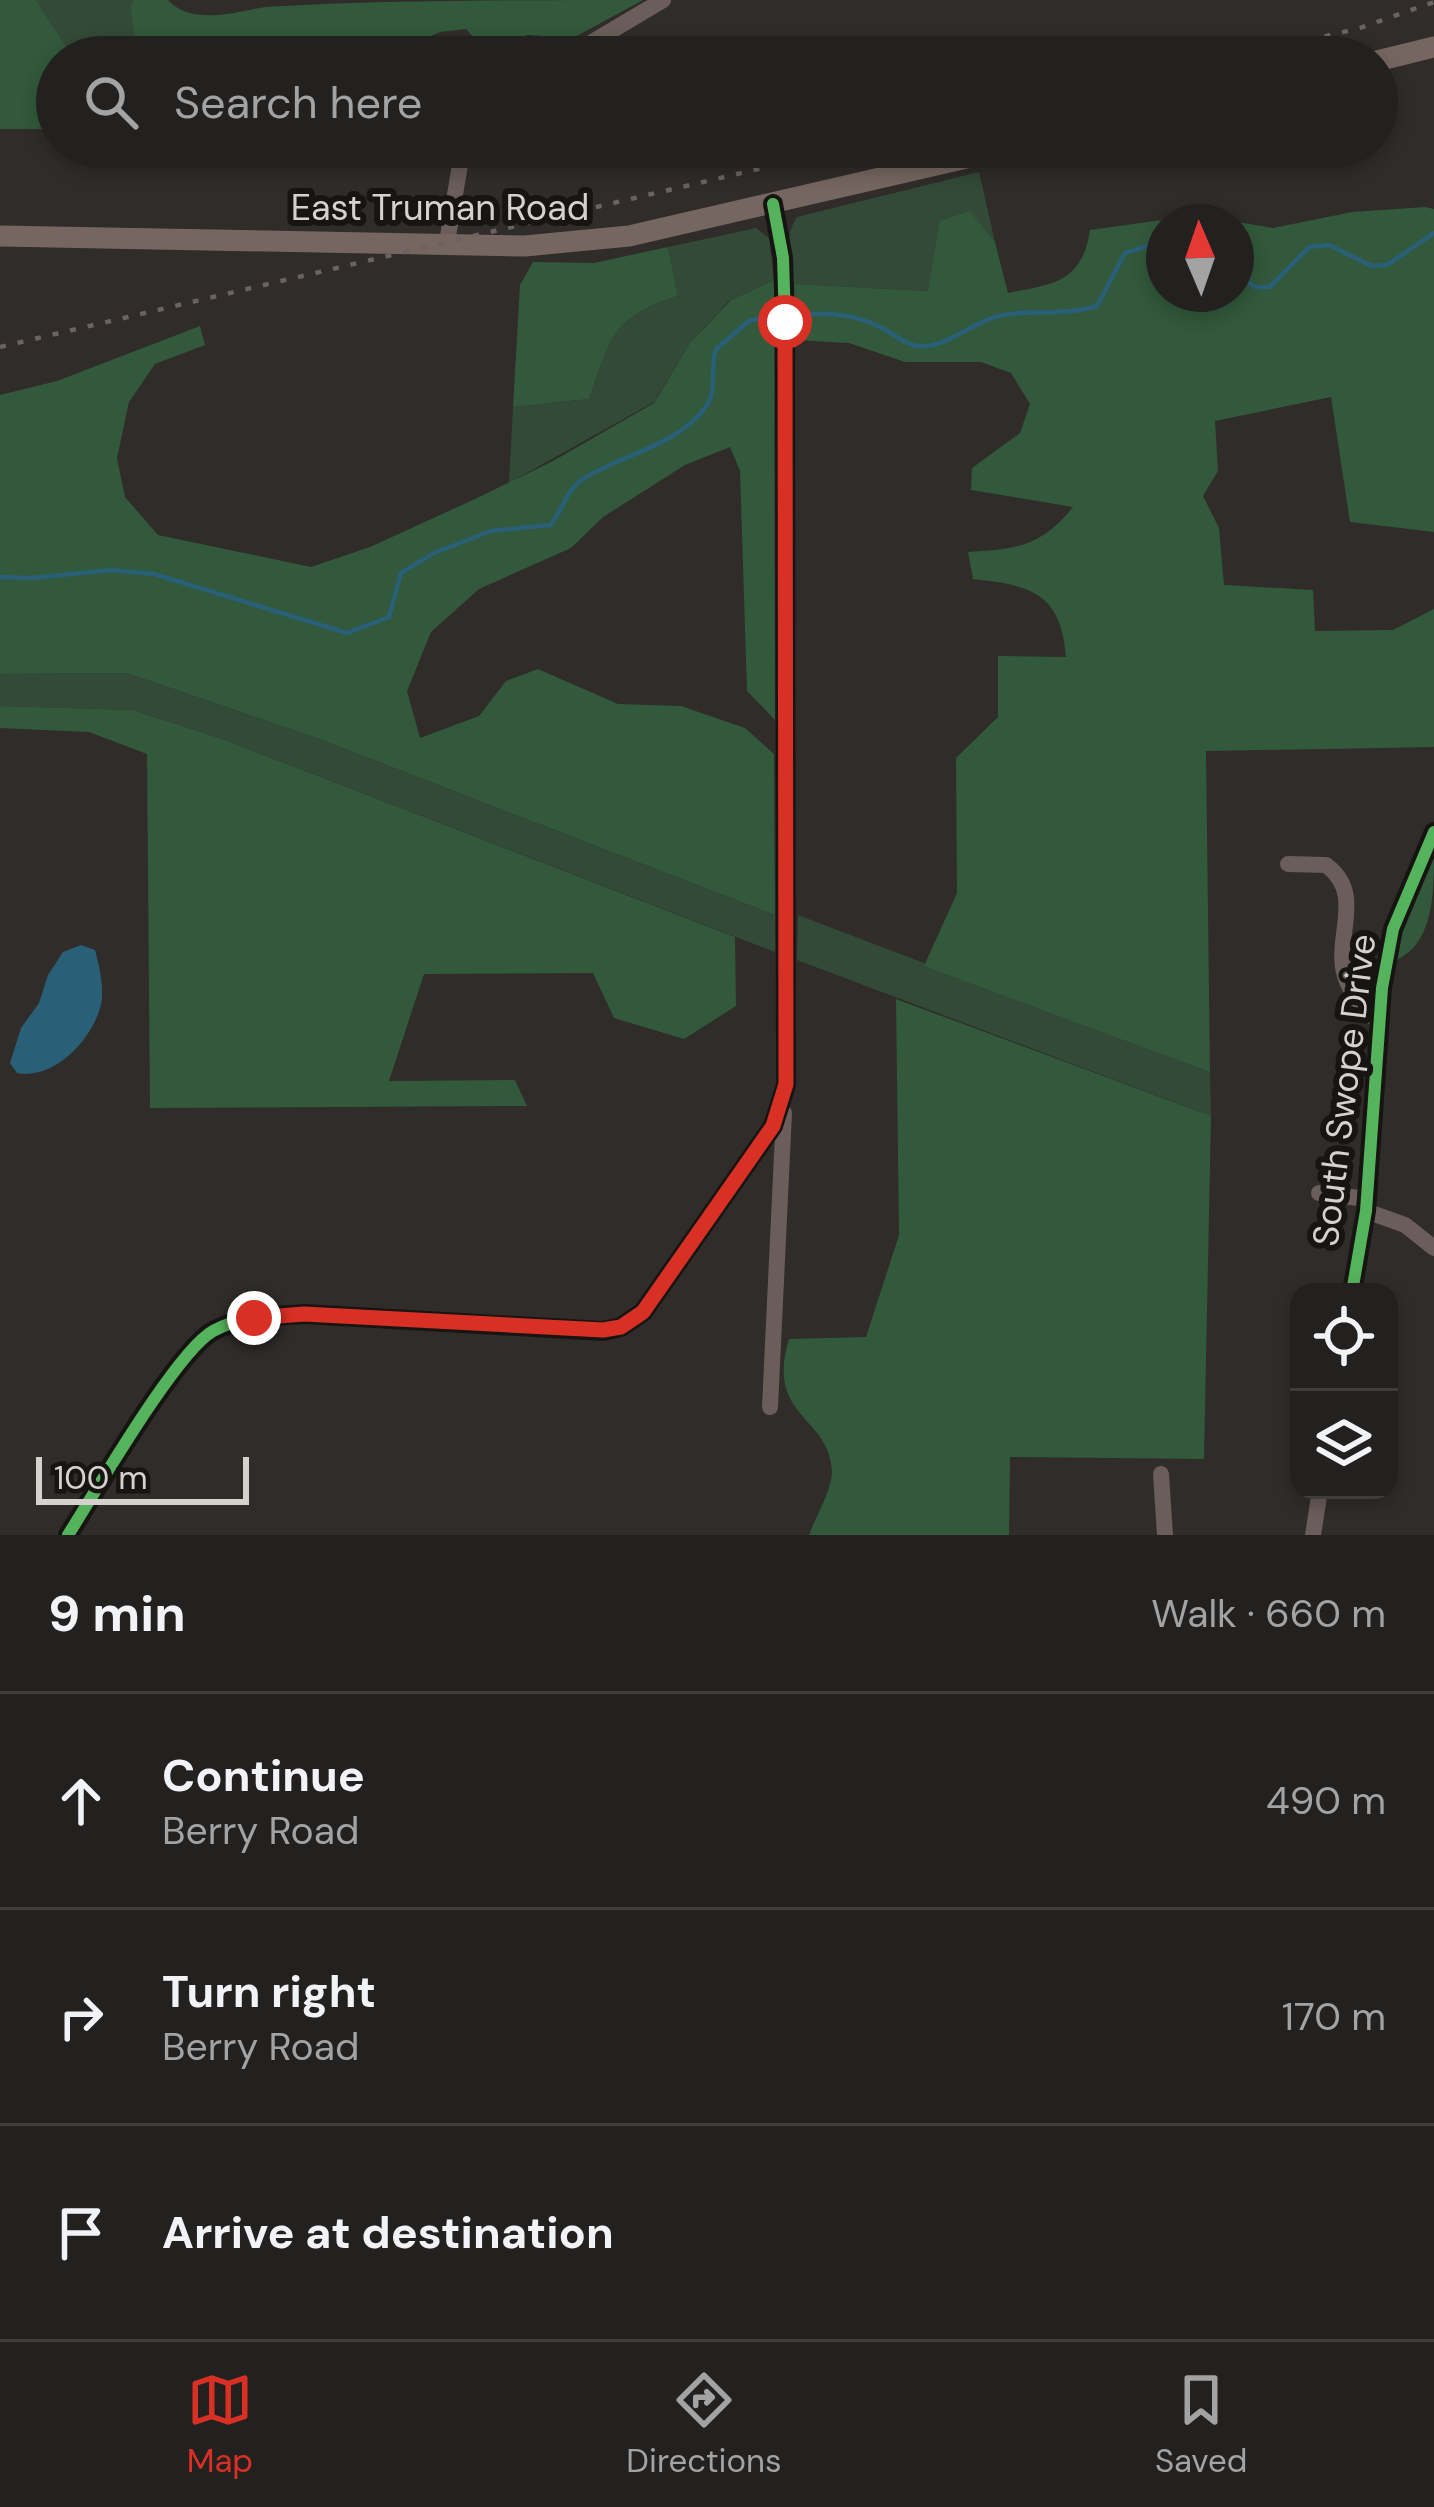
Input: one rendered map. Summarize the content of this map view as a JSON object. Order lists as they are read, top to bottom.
{
  "streets": {
    "main road": ["East Truman Road"],
    "street": ["South Swope Drive"]
  },
  "scale_bar": "100 m",
  "north": "top",
  "page": {
    "search": "Search here",
    "scale": "100 m",
    "heading": ["9 min", "Walk · 660 m"],
    "list": [
      ["Continue", "Berry Road", "490 m"],
      ["Turn right", "Berry Road", "170 m"],
      "Arrive at destination"
    ],
    "nav": ["Map", "Directions", "Saved"]
  }
}
